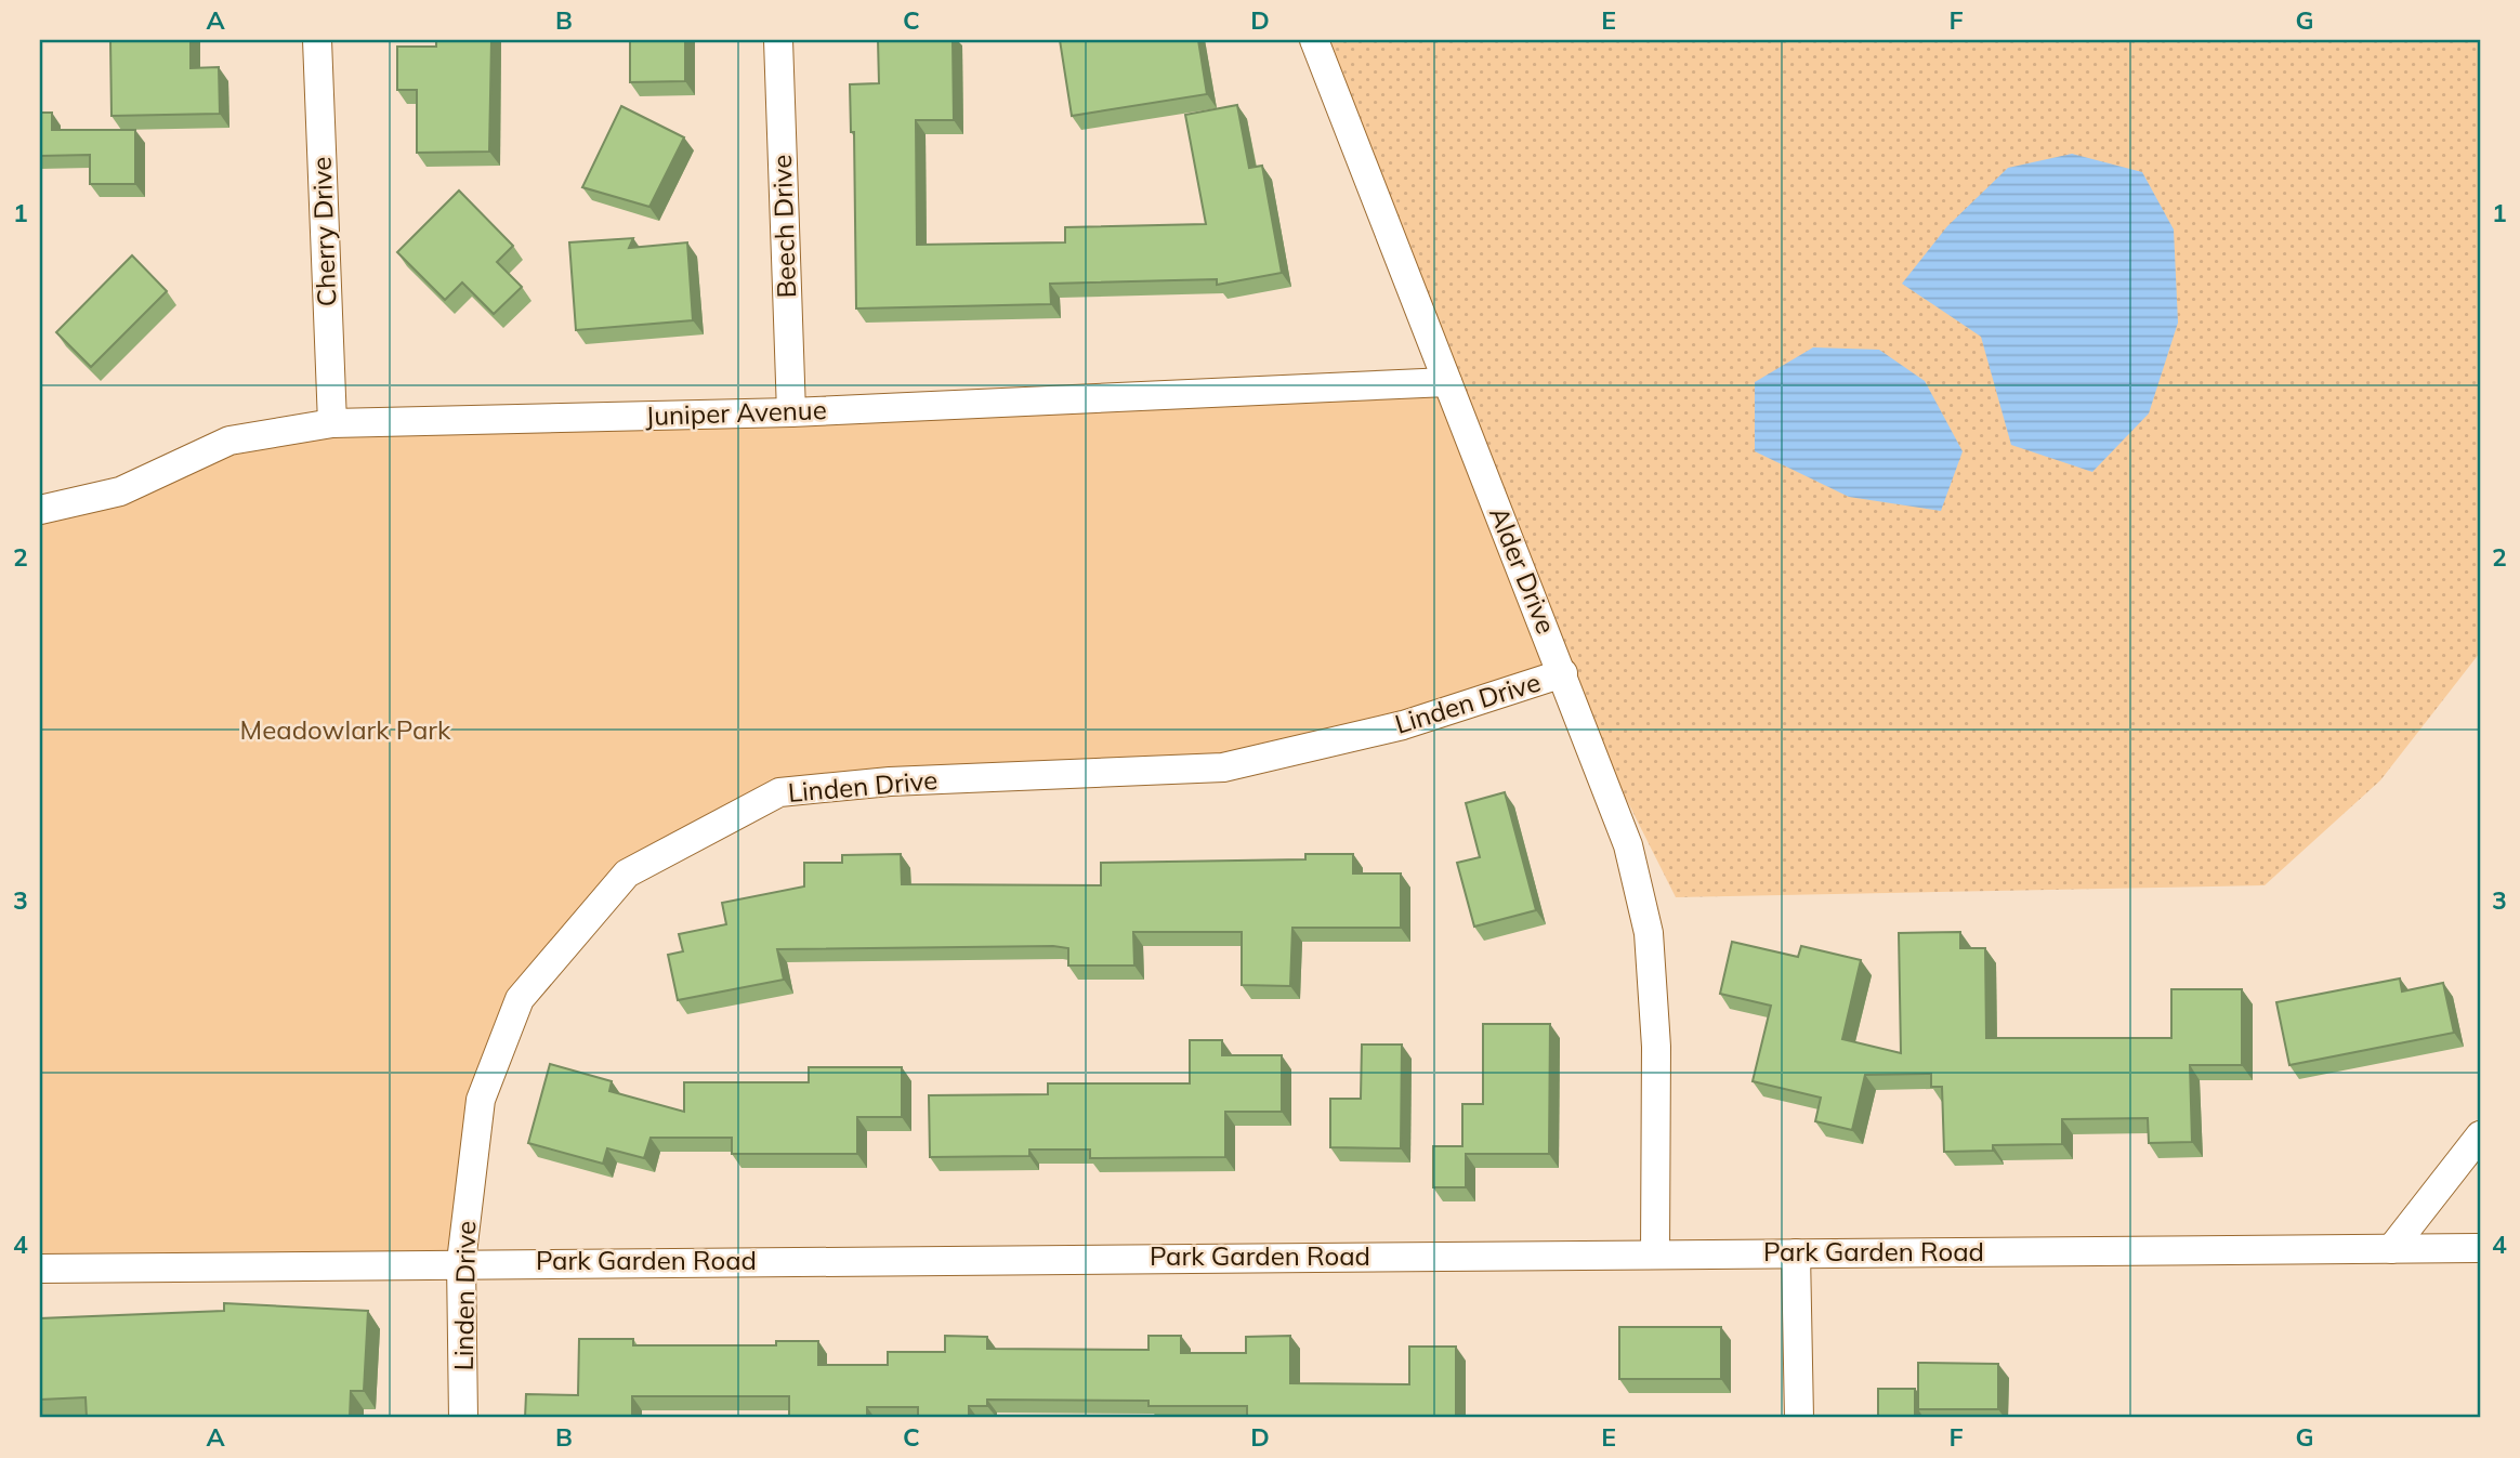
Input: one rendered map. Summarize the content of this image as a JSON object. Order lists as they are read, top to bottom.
{
  "streets": {
    "street": [
      "Beech Drive",
      "Cherry Drive",
      "Juniper Avenue",
      "Alder Drive",
      "Linden Drive",
      "Park Garden Road"
    ]
  },
  "crossings": [
    ["Beech Drive", "Juniper Avenue"],
    ["Cherry Drive", "Juniper Avenue"],
    ["Juniper Avenue", "Alder Drive"],
    ["Alder Drive", "Linden Drive"],
    ["Alder Drive", "Park Garden Road"],
    ["Linden Drive", "Park Garden Road"]
  ],
  "parks": ["Meadowlark Park"],
  "grid": {
    "columns": [
      "A",
      "B",
      "C",
      "D",
      "E",
      "F",
      "G"
    ],
    "rows": [
      "1",
      "2",
      "3",
      "4"
    ]
  }
}
